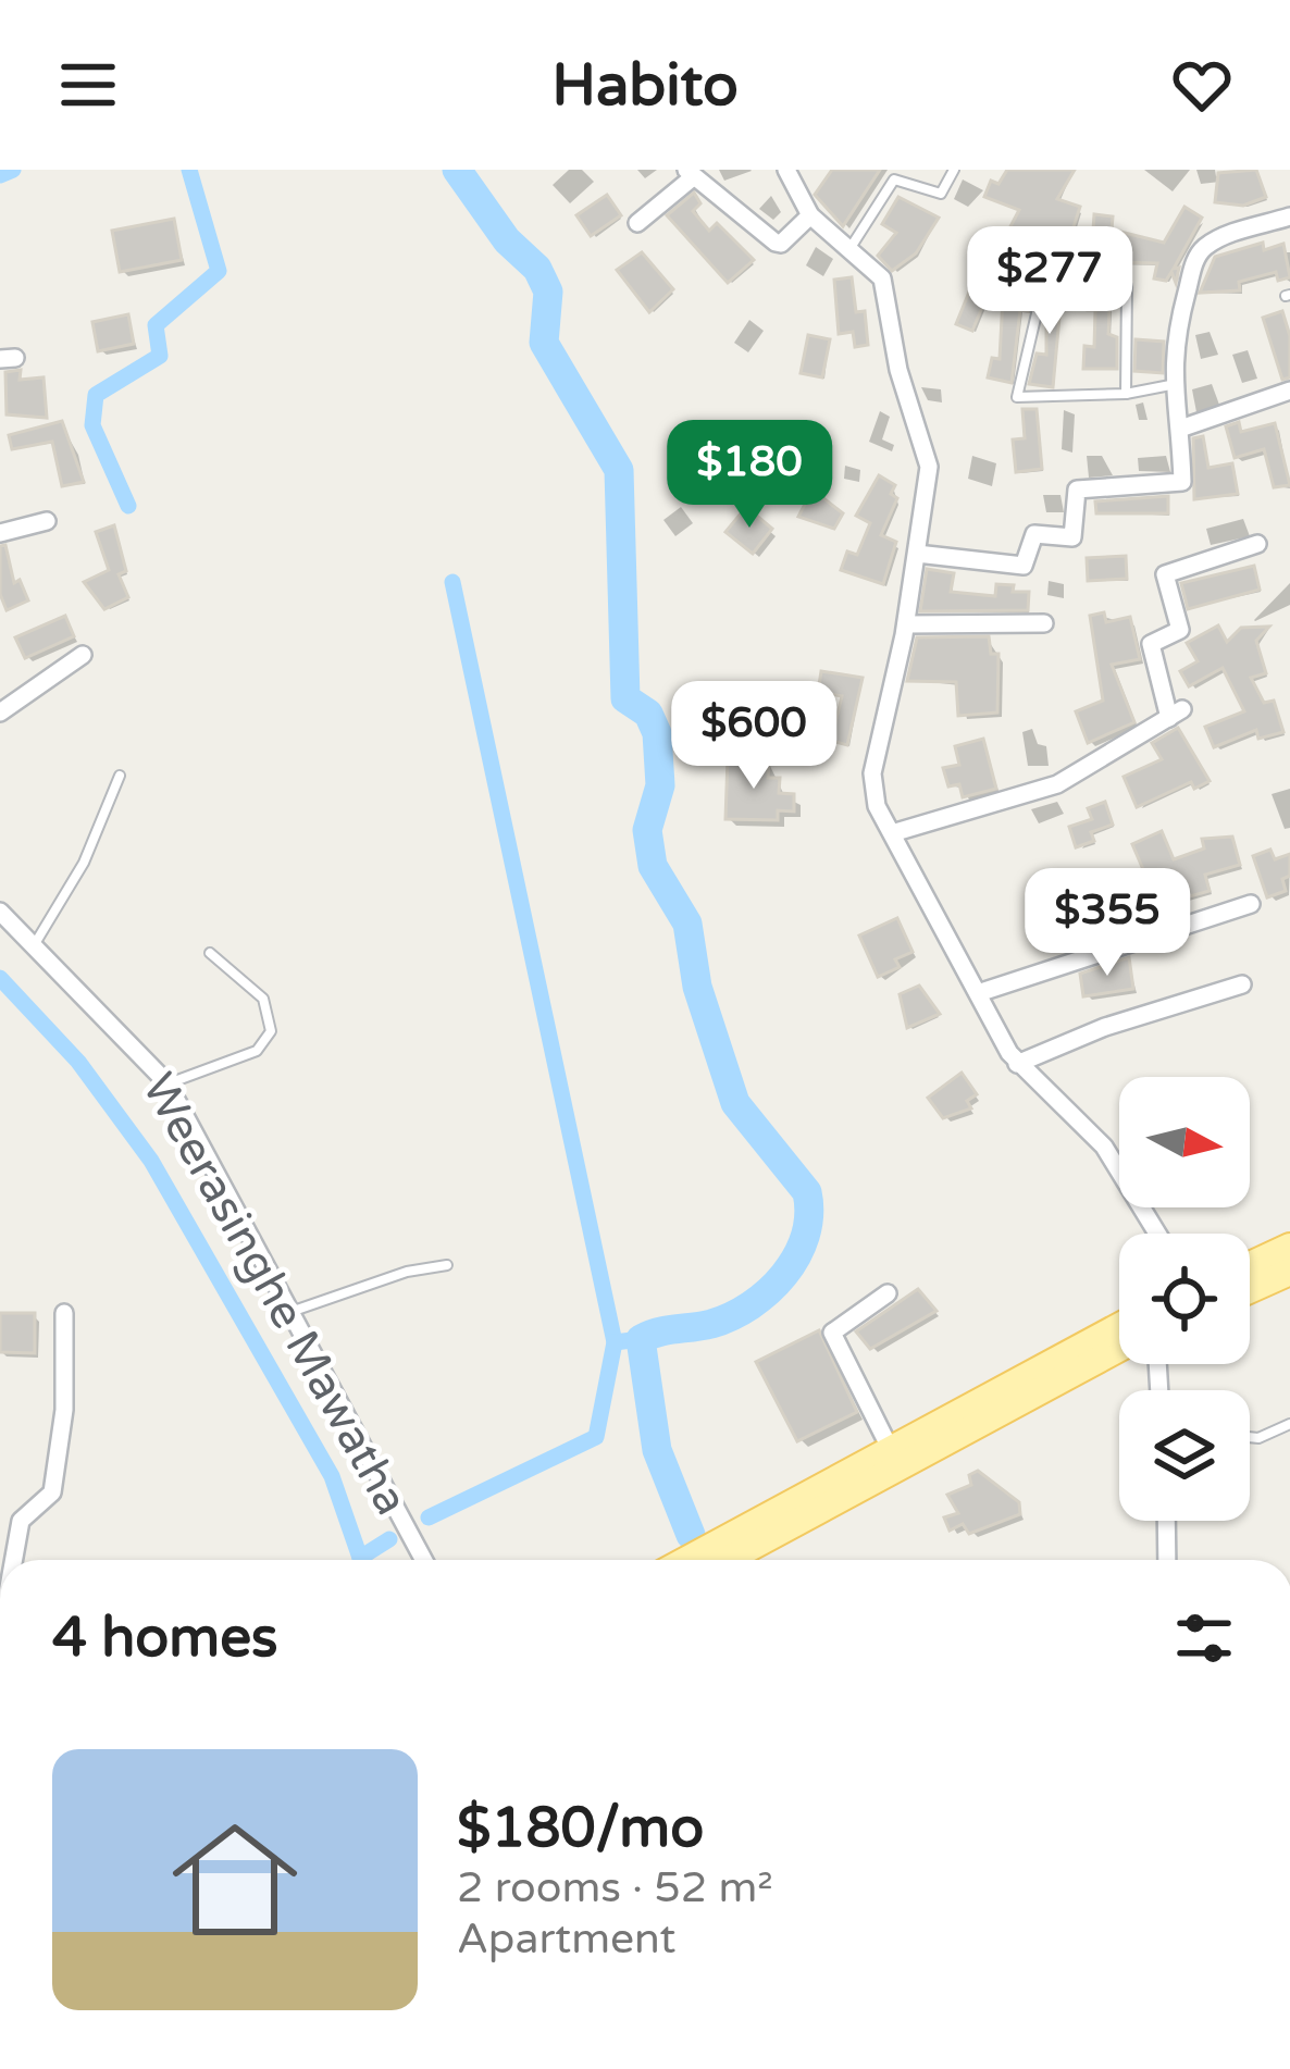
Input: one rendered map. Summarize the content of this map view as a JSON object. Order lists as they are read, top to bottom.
{
  "streets": {
    "street": ["Weerasinghe Mawatha"]
  },
  "north": "right",
  "page": {
    "header": "Habito",
    "price": [
      "$277",
      "$180",
      "$600",
      "$355"
    ],
    "heading": "4 homes",
    "list": [
      {
        "name": "$180/mo",
        "note": "2 rooms · 52 m² · Apartment"
      }
    ]
  }
}
